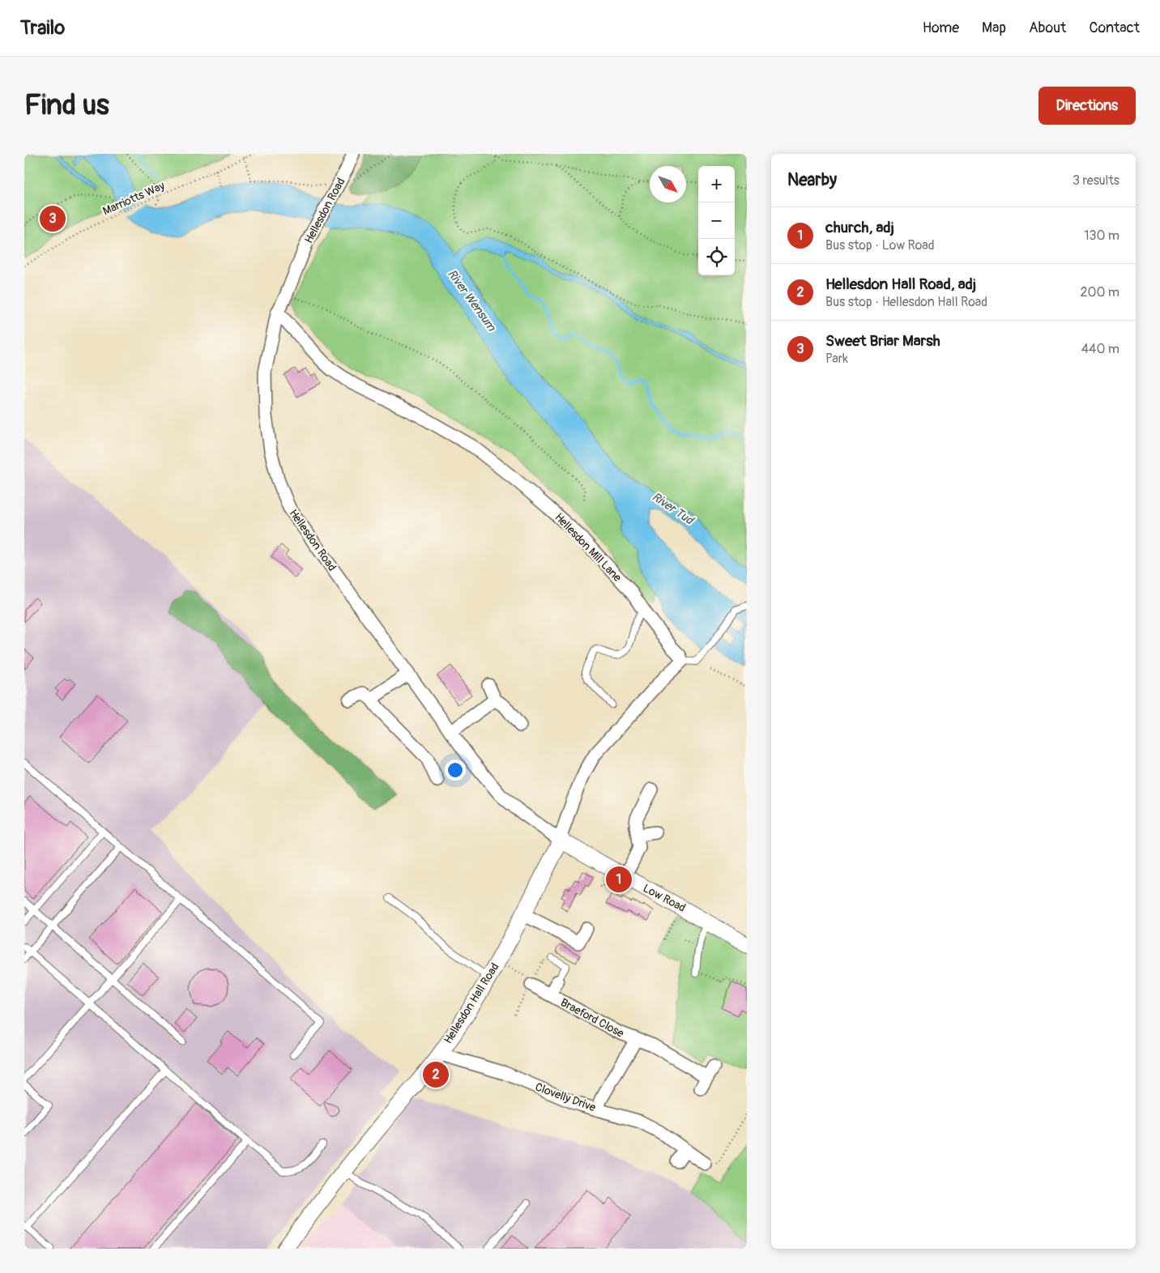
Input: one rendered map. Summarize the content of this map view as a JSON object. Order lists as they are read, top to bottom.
{
  "streets": {
    "street": [
      "Hellesdon Road",
      "Hellesdon Mill Lane",
      "Low Road",
      "Hellesdon Hall Road",
      "Braeford Close",
      "Clovelly Drive"
    ],
    "path": ["Marriotts Way"]
  },
  "crossings": [
    ["Hellesdon Road", "Hellesdon Mill Lane"],
    ["Hellesdon Road", "Low Road"],
    ["Hellesdon Road", "Hellesdon Hall Road"],
    ["Low Road", "Hellesdon Hall Road"],
    ["Hellesdon Hall Road", "Clovelly Drive"],
    ["Braeford Close", "Clovelly Drive"]
  ],
  "water": ["River Wensum", "River Tud"],
  "north": "bottom right",
  "page": {
    "header": "Trailo",
    "nav": [
      "Home",
      "Map",
      "About",
      "Contact"
    ],
    "buttons": "Directions",
    "title": "Find us",
    "heading": ["Nearby", "3 results"],
    "map_buttons": ["+", "−"],
    "pins": ["3", "1", "2"],
    "list": [
      {
        "mark": "1",
        "name": "church, adj",
        "note": "Bus stop · Low Road",
        "value": "130 m"
      },
      {
        "mark": "2",
        "name": "Hellesdon Hall Road, adj",
        "note": "Bus stop · Hellesdon Hall Road",
        "value": "200 m"
      },
      {
        "mark": "3",
        "name": "Sweet Briar Marsh",
        "note": "Park",
        "value": "440 m"
      }
    ]
  }
}
